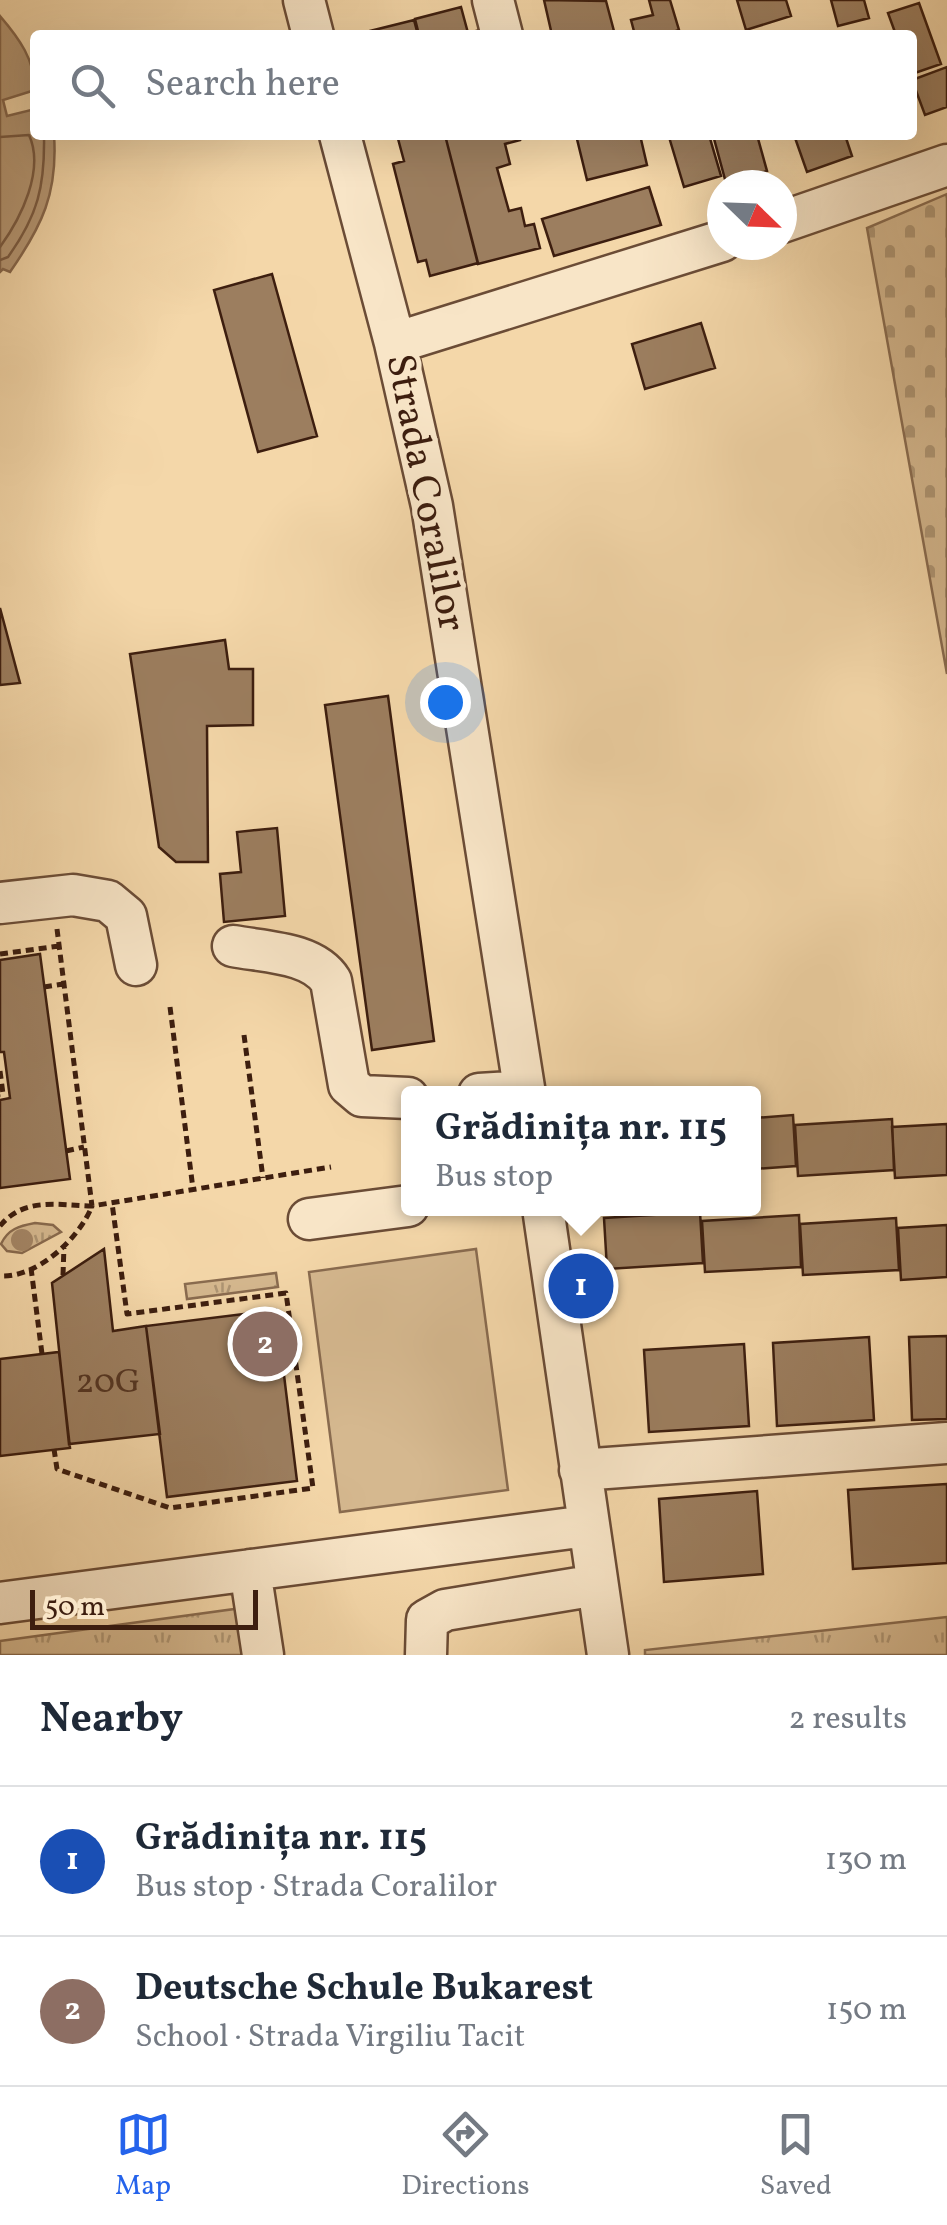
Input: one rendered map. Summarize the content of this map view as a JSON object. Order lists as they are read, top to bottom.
{
  "streets": {
    "street": ["Strada Coralilor"]
  },
  "house_numbers": ["20G"],
  "scale_bar": "50 m",
  "north": "bottom right",
  "page": {
    "search": "Search here",
    "popup": ["Grădinița nr. 115", "Bus stop"],
    "pins": ["1", "2"],
    "scale": "50 m",
    "heading": ["Nearby", "2 results"],
    "list": [
      {
        "mark": "1",
        "name": "Grădinița nr. 115",
        "note": "Bus stop · Strada Coralilor",
        "value": "130 m"
      },
      {
        "mark": "2",
        "name": "Deutsche Schule Bukarest",
        "note": "School · Strada Virgiliu Tacit",
        "value": "150 m"
      }
    ],
    "nav": ["Map", "Directions", "Saved"]
  }
}
